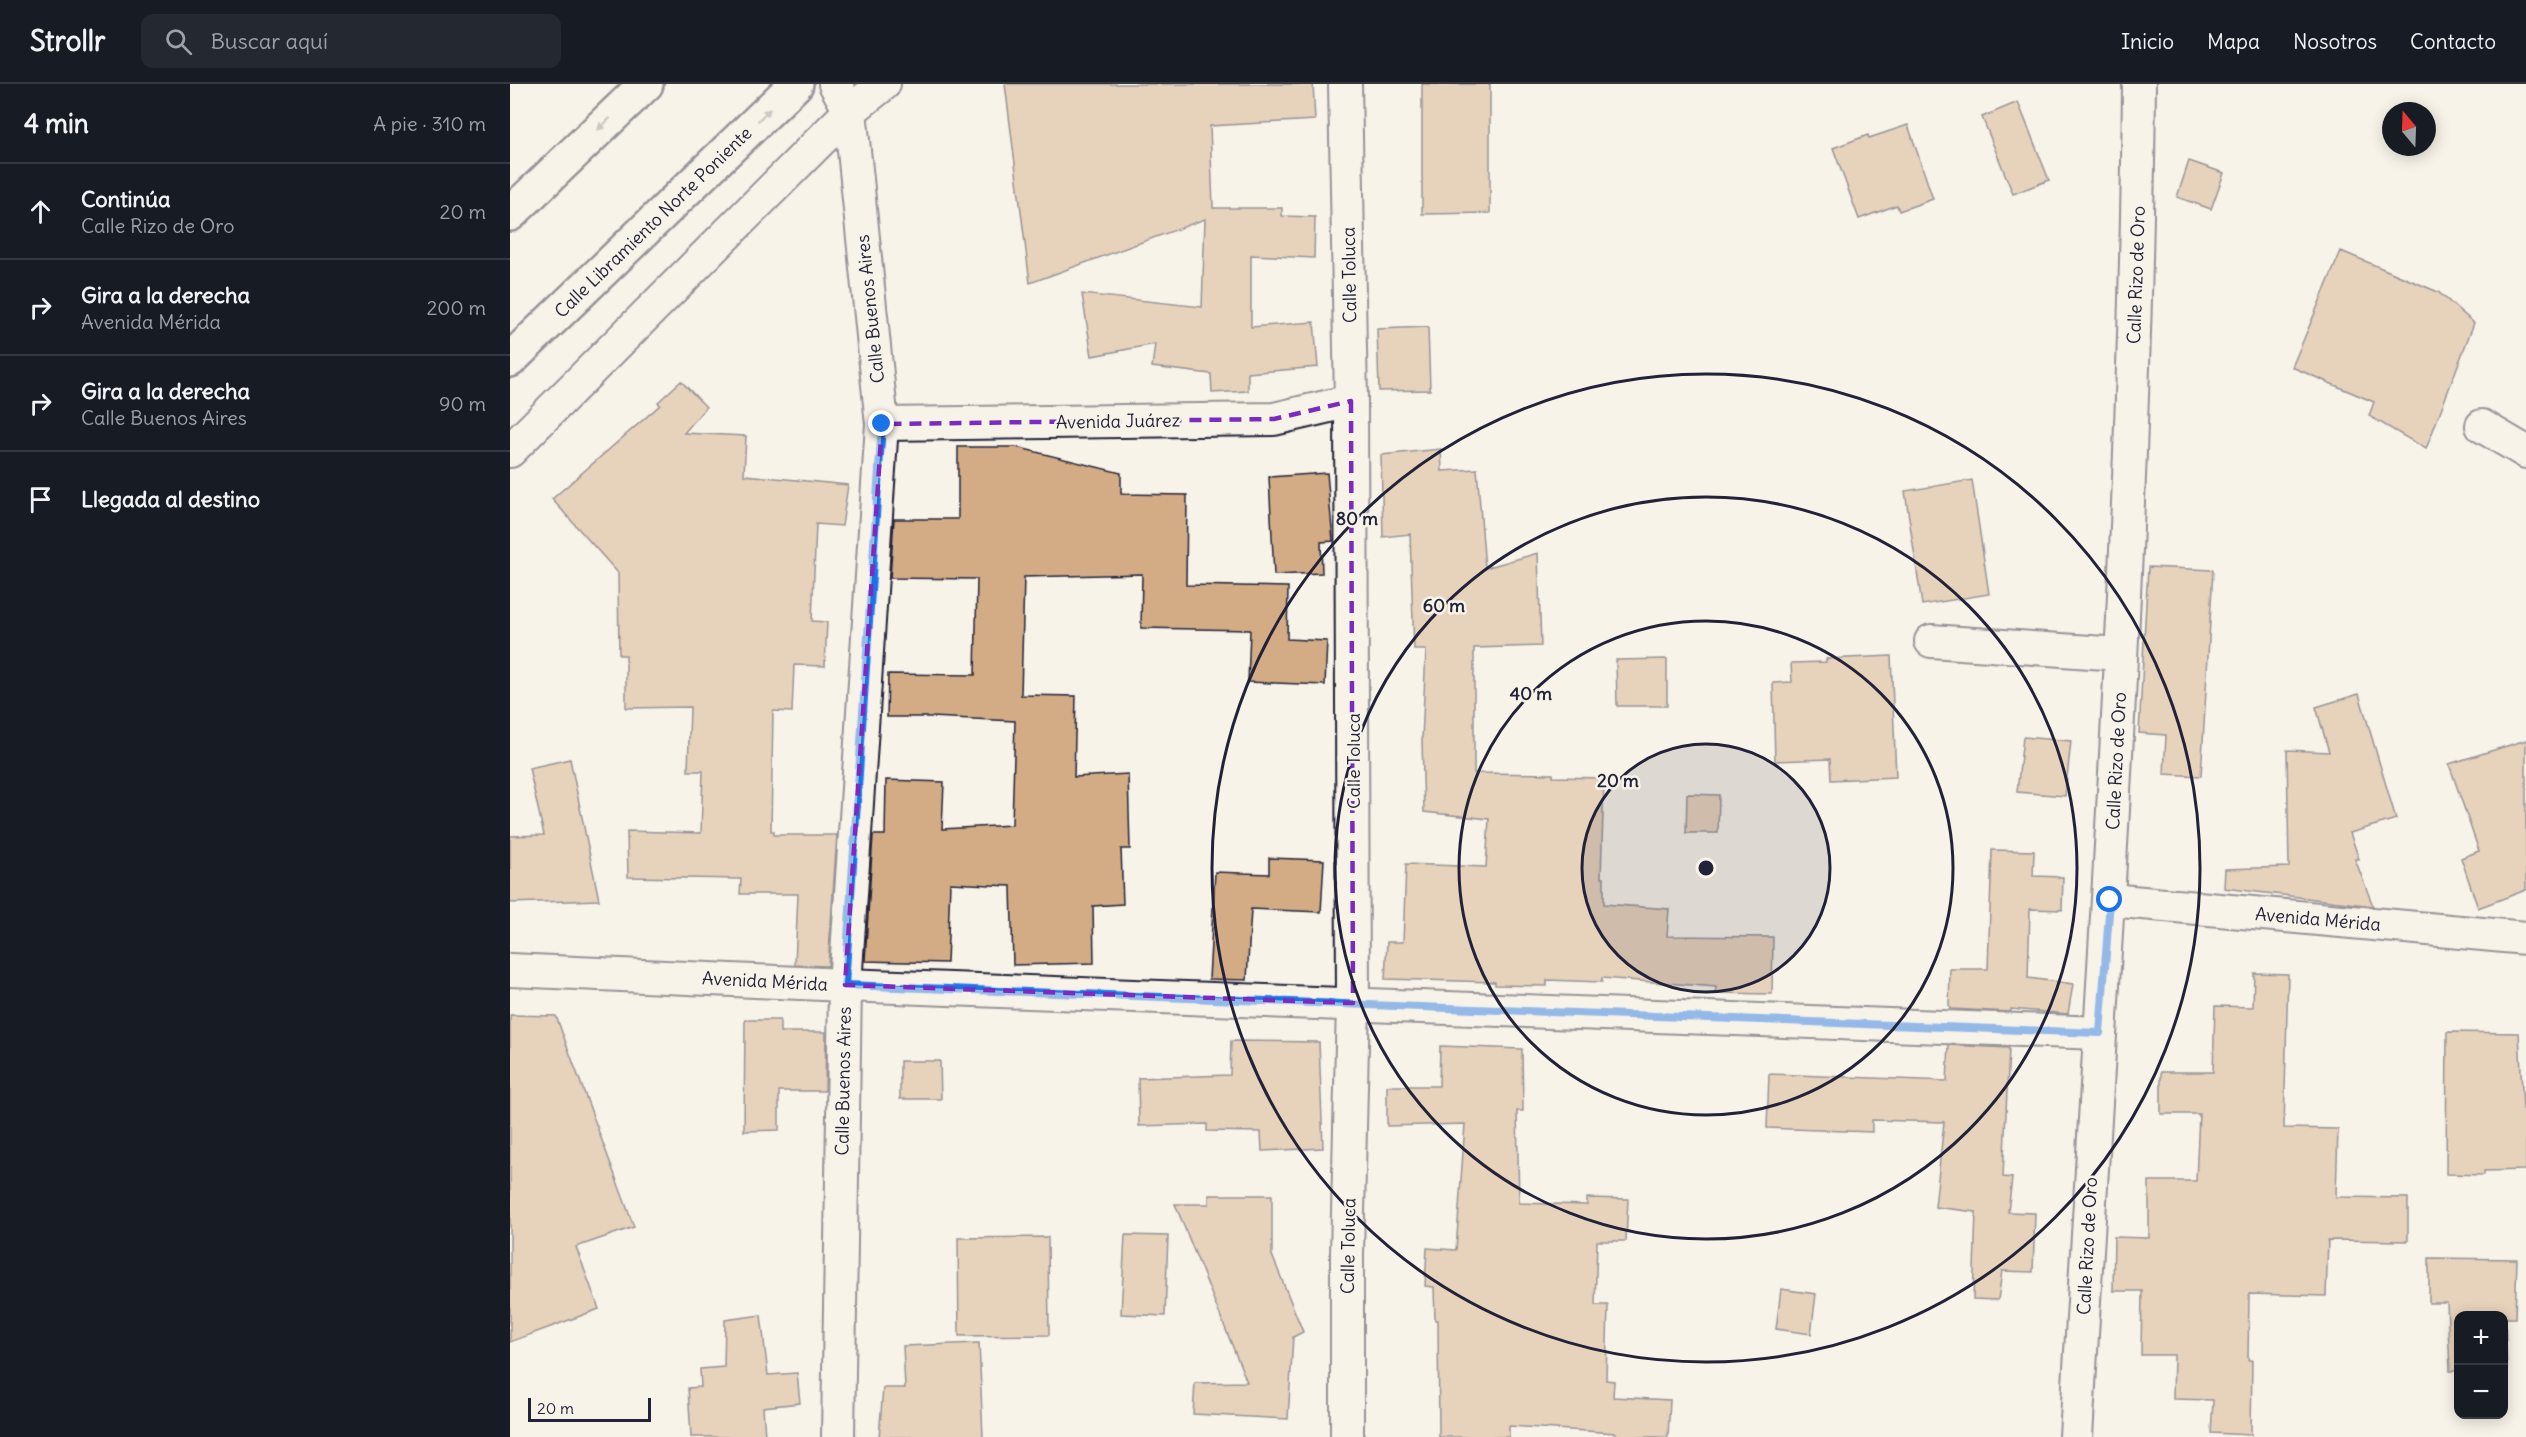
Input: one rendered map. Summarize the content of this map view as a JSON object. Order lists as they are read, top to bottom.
{
  "streets": {
    "highway": ["Calle Libramiento Norte Poniente"],
    "street": [
      "Calle Toluca",
      "Calle Rizo de Oro",
      "Calle Buenos Aires",
      "Avenida Juárez",
      "Avenida Mérida"
    ]
  },
  "crossings": [
    ["Calle Toluca", "Avenida Juárez"],
    ["Calle Toluca", "Avenida Mérida"],
    ["Calle Rizo de Oro", "Avenida Mérida"],
    ["Calle Buenos Aires", "Avenida Juárez"],
    ["Calle Buenos Aires", "Avenida Mérida"]
  ],
  "scale_bar": "20 m",
  "north": "top",
  "page": {
    "header": "Strollr",
    "search": "Buscar aquí",
    "nav": [
      "Inicio",
      "Mapa",
      "Nosotros",
      "Contacto"
    ],
    "heading": ["4 min", "A pie · 310 m"],
    "list": [
      ["Continúa", "Calle Rizo de Oro", "20 m"],
      ["Gira a la derecha", "Avenida Mérida", "200 m"],
      ["Gira a la derecha", "Calle Buenos Aires", "90 m"],
      "Llegada al destino"
    ],
    "map_buttons": ["+", "−"],
    "scale": "20 m"
  },
  "rings": [
    "80 m",
    "60 m",
    "40 m",
    "20 m"
  ]
}
